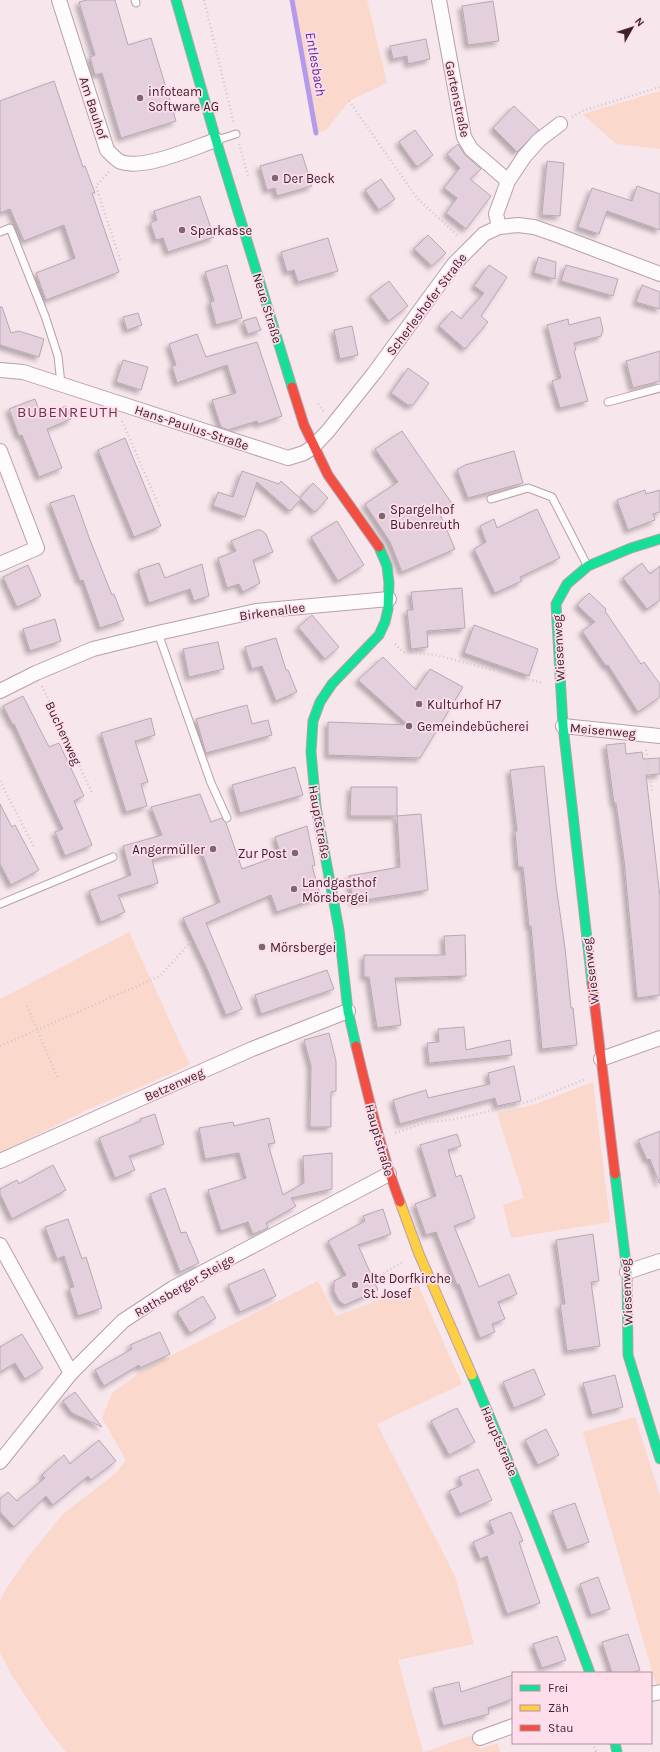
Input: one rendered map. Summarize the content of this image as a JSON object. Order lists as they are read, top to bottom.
{
  "streets": {
    "street": [
      "Gartenstraße",
      "Am Bauhof",
      "Scherleshofer Straße",
      "Neue Straße",
      "Hans-Paulus-Straße",
      "Birkenallee",
      "Wiesenweg",
      "Meisenweg",
      "Hauptstraße",
      "Betzenweg",
      "Rathsberger Steige"
    ],
    "path": ["Buchenweg"]
  },
  "crossings": [
    ["Scherleshofer Straße", "Neue Straße"],
    ["Scherleshofer Straße", "Hans-Paulus-Straße"],
    ["Neue Straße", "Hans-Paulus-Straße"],
    ["Neue Straße", "Birkenallee"],
    ["Neue Straße", "Hauptstraße"],
    ["Birkenallee", "Buchenweg"],
    ["Birkenallee", "Hauptstraße"],
    ["Wiesenweg", "Meisenweg"],
    ["Hauptstraße", "Betzenweg"],
    ["Hauptstraße", "Rathsberger Steige"]
  ],
  "districts": ["BUBENREUTH"],
  "water": ["Entlesbach"],
  "places": [
    "infoteam Software AG",
    "Der Beck",
    "Sparkasse",
    "Spargelhof Bubenreuth",
    "Kulturhof H7",
    "Gemeindebücherei",
    "Angermüller",
    "Zur Post",
    "Landgasthof Mörsbergei",
    "Mörsbergei",
    "Alte Dorfkirche St. Josef"
  ],
  "legend": ["Frei", "Zäh", "Stau"],
  "north": "top right"
}
